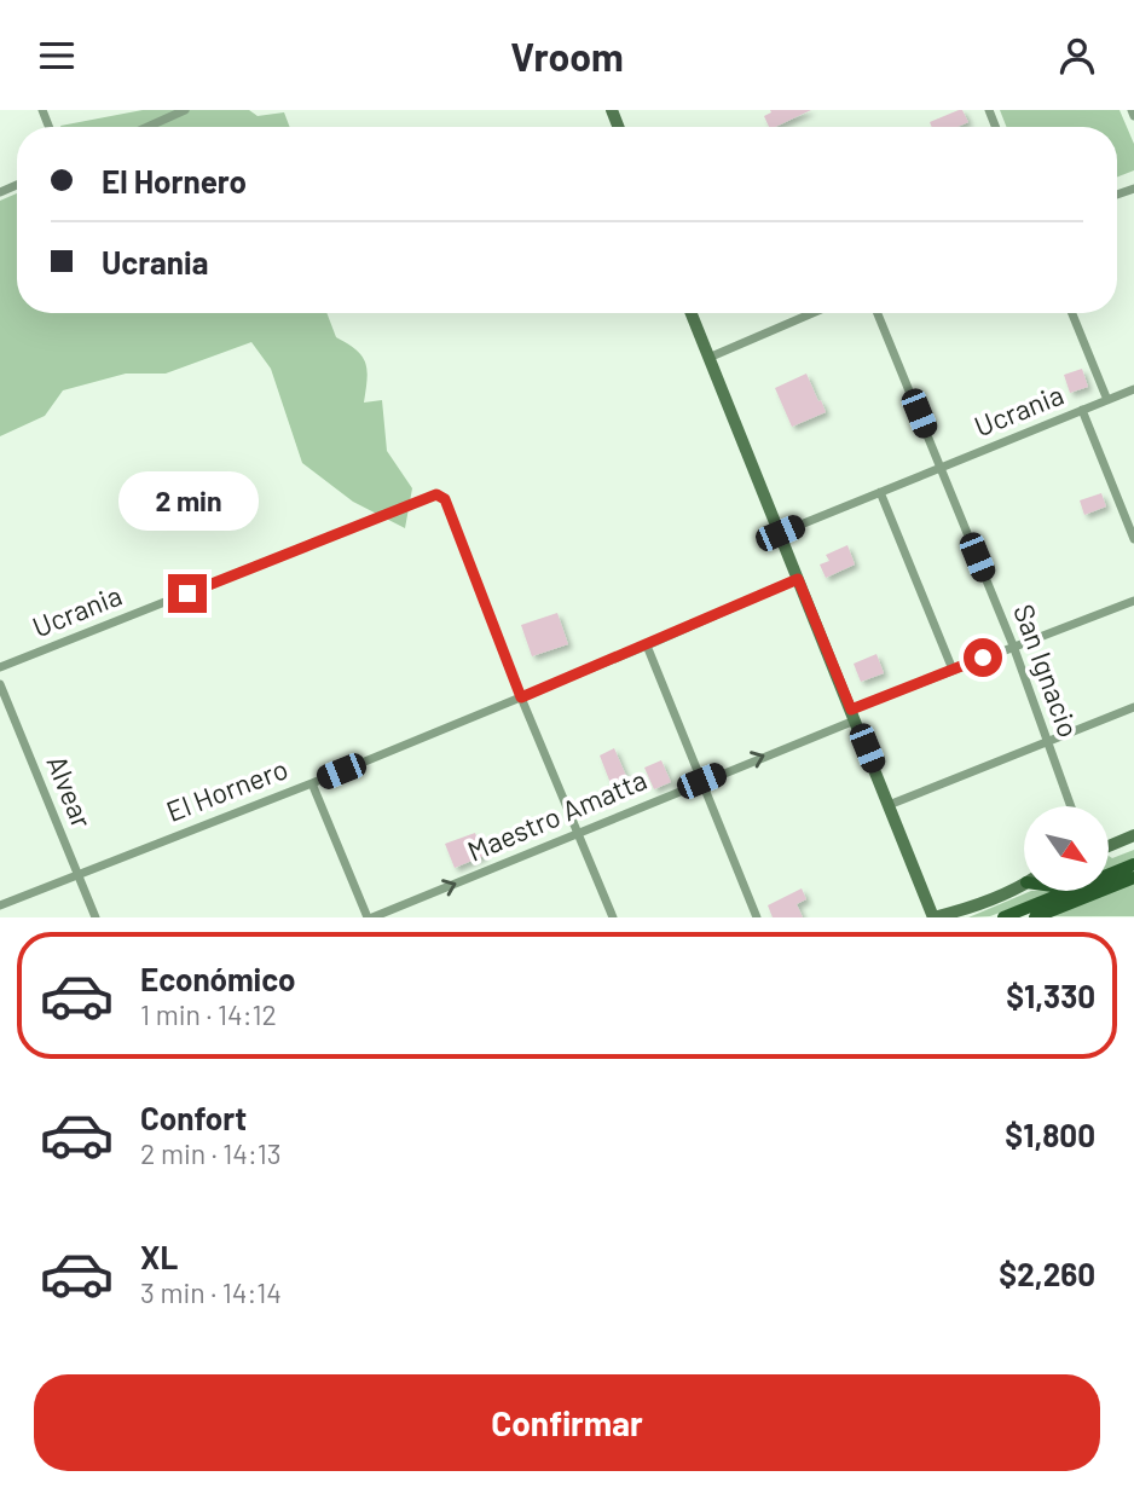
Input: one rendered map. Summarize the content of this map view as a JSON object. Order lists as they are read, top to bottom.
{
  "streets": {
    "street": [
      "Ucrania",
      "San Ignacio",
      "El Hornero",
      "Alvear",
      "Maestro Amatta"
    ]
  },
  "crossings": [
    ["Ucrania", "San Ignacio"],
    ["Ucrania", "El Hornero"],
    ["El Hornero", "Alvear"]
  ],
  "one_way": ["Maestro Amatta"],
  "north": "bottom right",
  "page": {
    "header": "Vroom",
    "banner": ["El Hornero", "Ucrania"],
    "bubble": "2 min",
    "list": [
      {
        "name": "Económico",
        "note": "1 min · 14:12",
        "value": "$1,330"
      },
      {
        "name": "Confort",
        "note": "2 min · 14:13",
        "value": "$1,800"
      },
      {
        "name": "XL",
        "note": "3 min · 14:14",
        "value": "$2,260"
      }
    ],
    "buttons": "Confirmar"
  }
}
